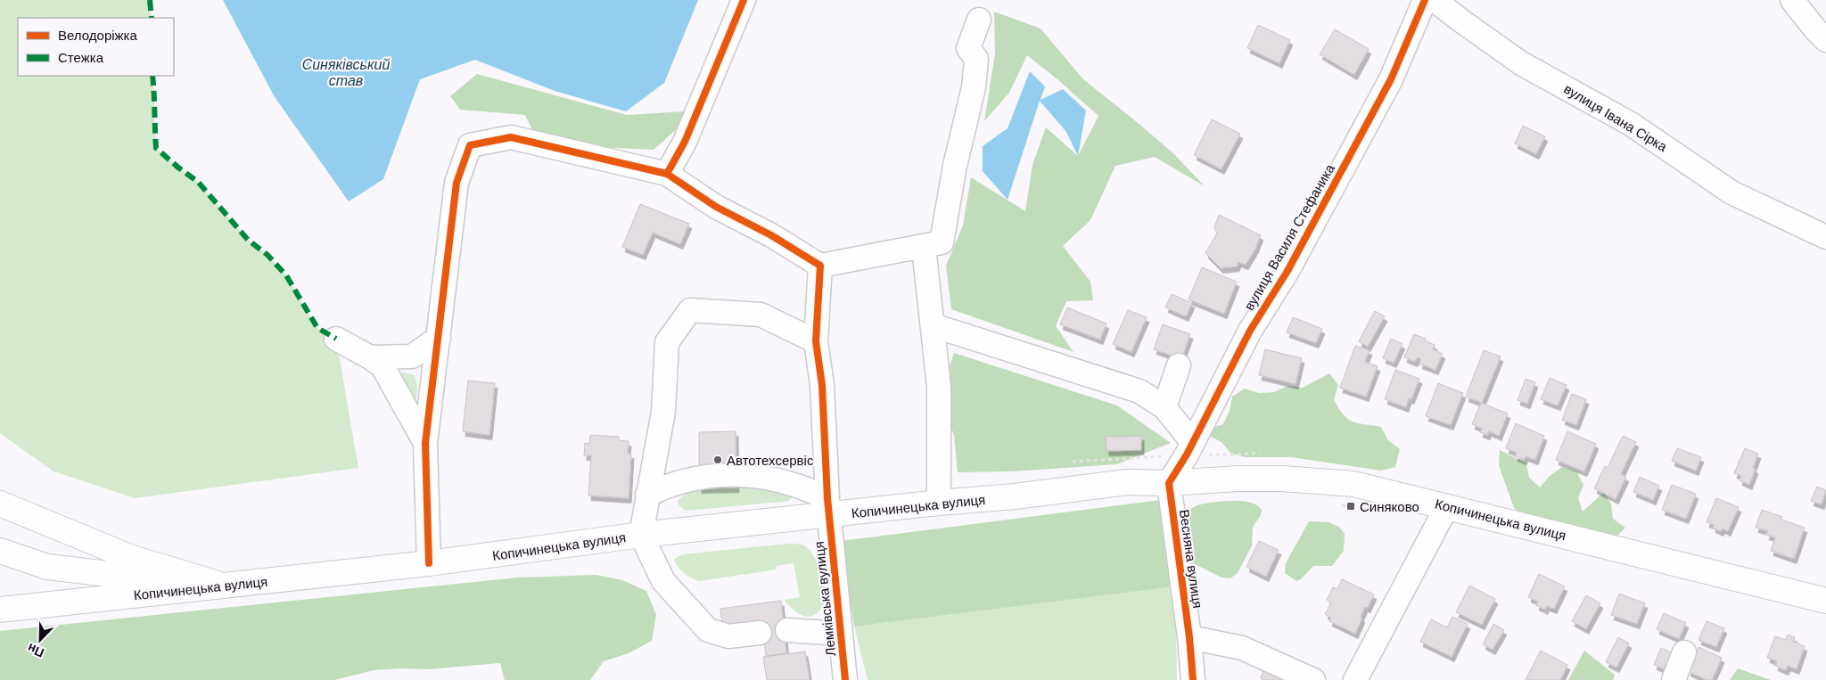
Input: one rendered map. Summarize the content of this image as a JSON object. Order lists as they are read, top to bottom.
{
  "streets": {
    "main road": ["Копичинецька вулиця"],
    "street": [
      "вулиця Івана Сірка",
      "вулиця Василя Стефаника",
      "Весняна вулиця",
      "Лемківська вулиця"
    ]
  },
  "crossings": [
    ["вулиця Василя Стефаника", "Копичинецька вулиця"],
    ["вулиця Василя Стефаника", "Весняна вулиця"],
    ["Копичинецька вулиця", "Весняна вулиця"],
    ["Копичинецька вулиця", "Лемківська вулиця"]
  ],
  "water": ["Синяківський став"],
  "places": {
    "other": ["Автотехсервіс"],
    "transit": ["Синяково"]
  },
  "legend": ["Велодоріжка", "Стежка"],
  "north": "bottom left"
}
